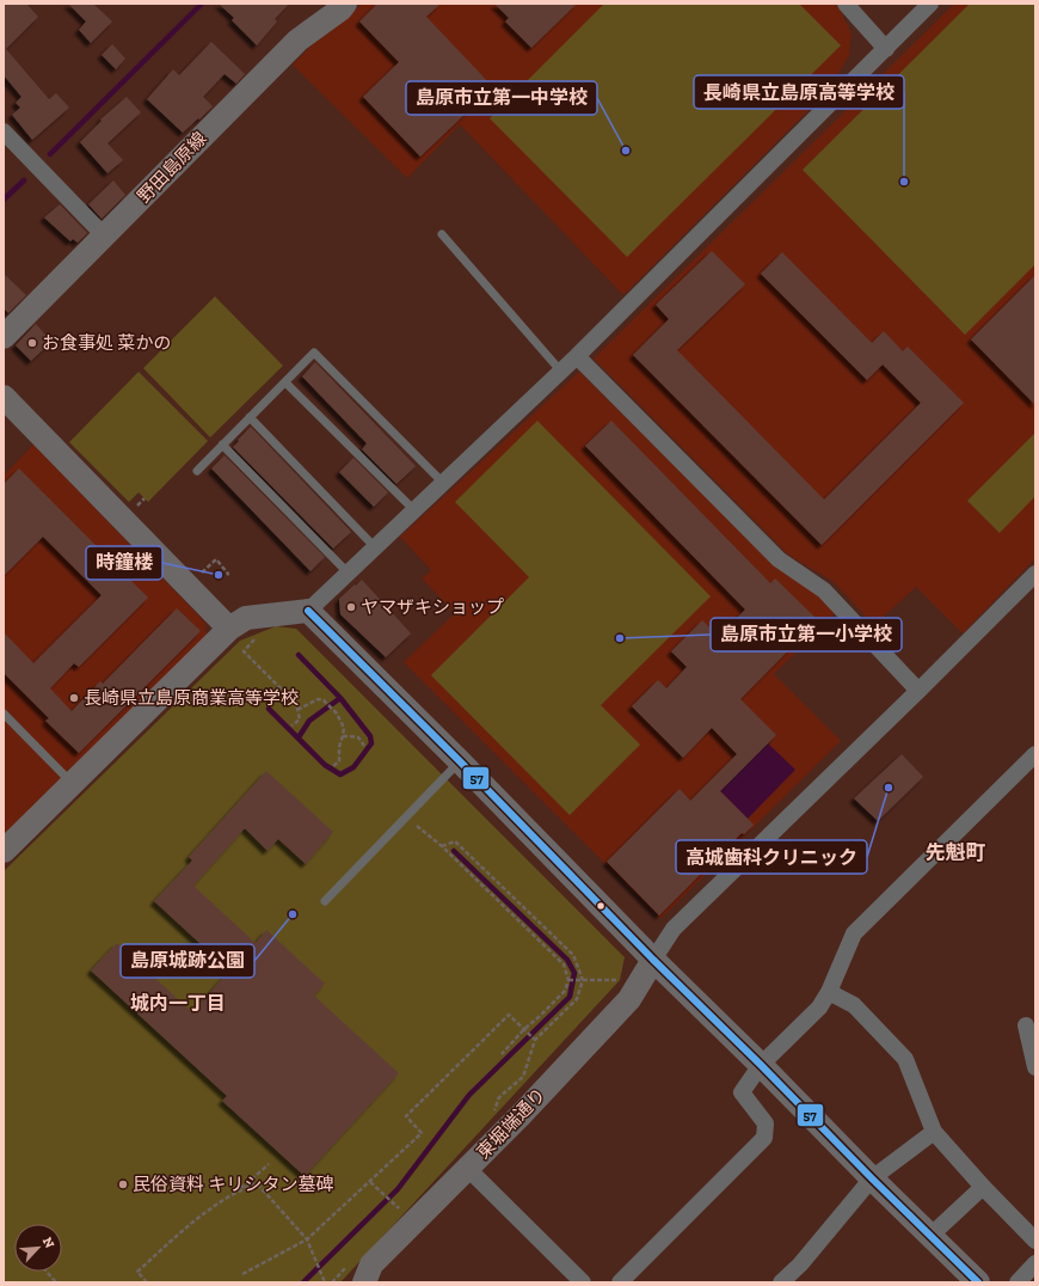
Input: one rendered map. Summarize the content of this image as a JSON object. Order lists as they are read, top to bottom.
{
  "streets": {
    "street": ["野田島原線", "東堀端通り"]
  },
  "districts": ["先魁町", "城内一丁目"],
  "places": [
    "島原市立第一中学校",
    "長崎県立島原高等学校",
    "お食事処 菜かの",
    "時鐘楼",
    "ヤマザキショップ",
    "島原市立第一小学校",
    "長崎県立島原商業高等学校",
    "高城歯科クリニック",
    "島原城跡公園",
    "民俗資料 キリシタン墓碑"
  ],
  "lines": ["transit line 57"],
  "north": "top right"
}
